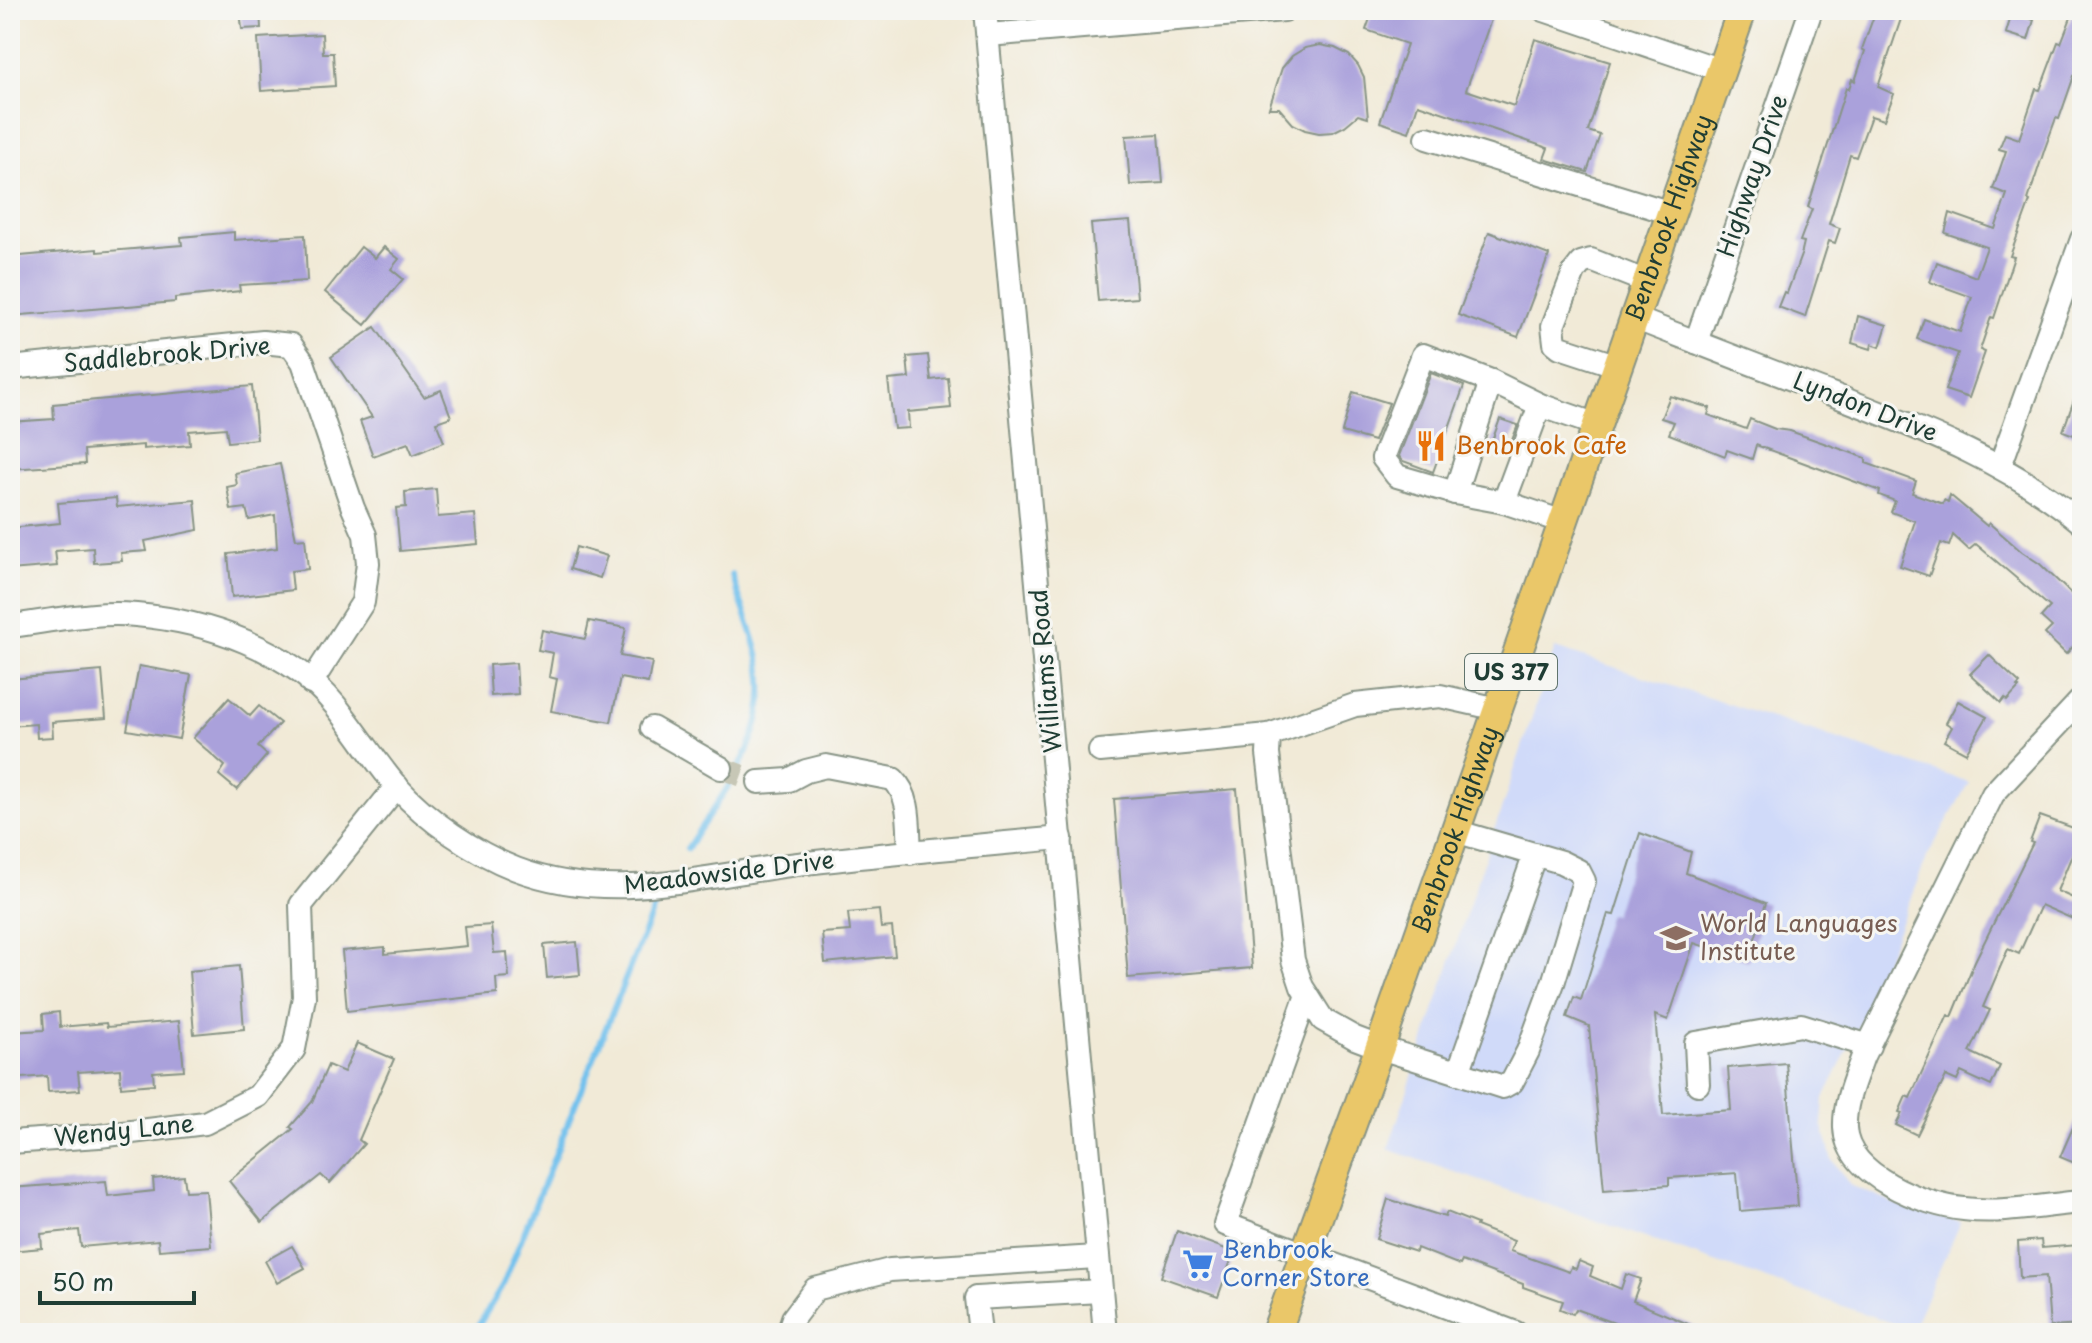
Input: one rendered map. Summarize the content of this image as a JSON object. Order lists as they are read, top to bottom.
{
  "streets": {
    "main road": ["Benbrook Highway", "US 377"],
    "street": [
      "Highway Drive",
      "Saddlebrook Drive",
      "Lyndon Drive",
      "Williams Road",
      "Meadowside Drive",
      "Wendy Lane"
    ]
  },
  "crossings": [
    ["Highway Drive", "Lyndon Drive"],
    ["Benbrook Highway", "Lyndon Drive"],
    ["Saddlebrook Drive", "Meadowside Drive"],
    ["Williams Road", "Meadowside Drive"],
    ["Meadowside Drive", "Wendy Lane"]
  ],
  "places": {
    "restaurant": ["Benbrook Cafe"],
    "school or university": ["World Languages Institute"],
    "supermarket": ["Benbrook Corner Store"]
  },
  "scale_bar": "50 m"
}
